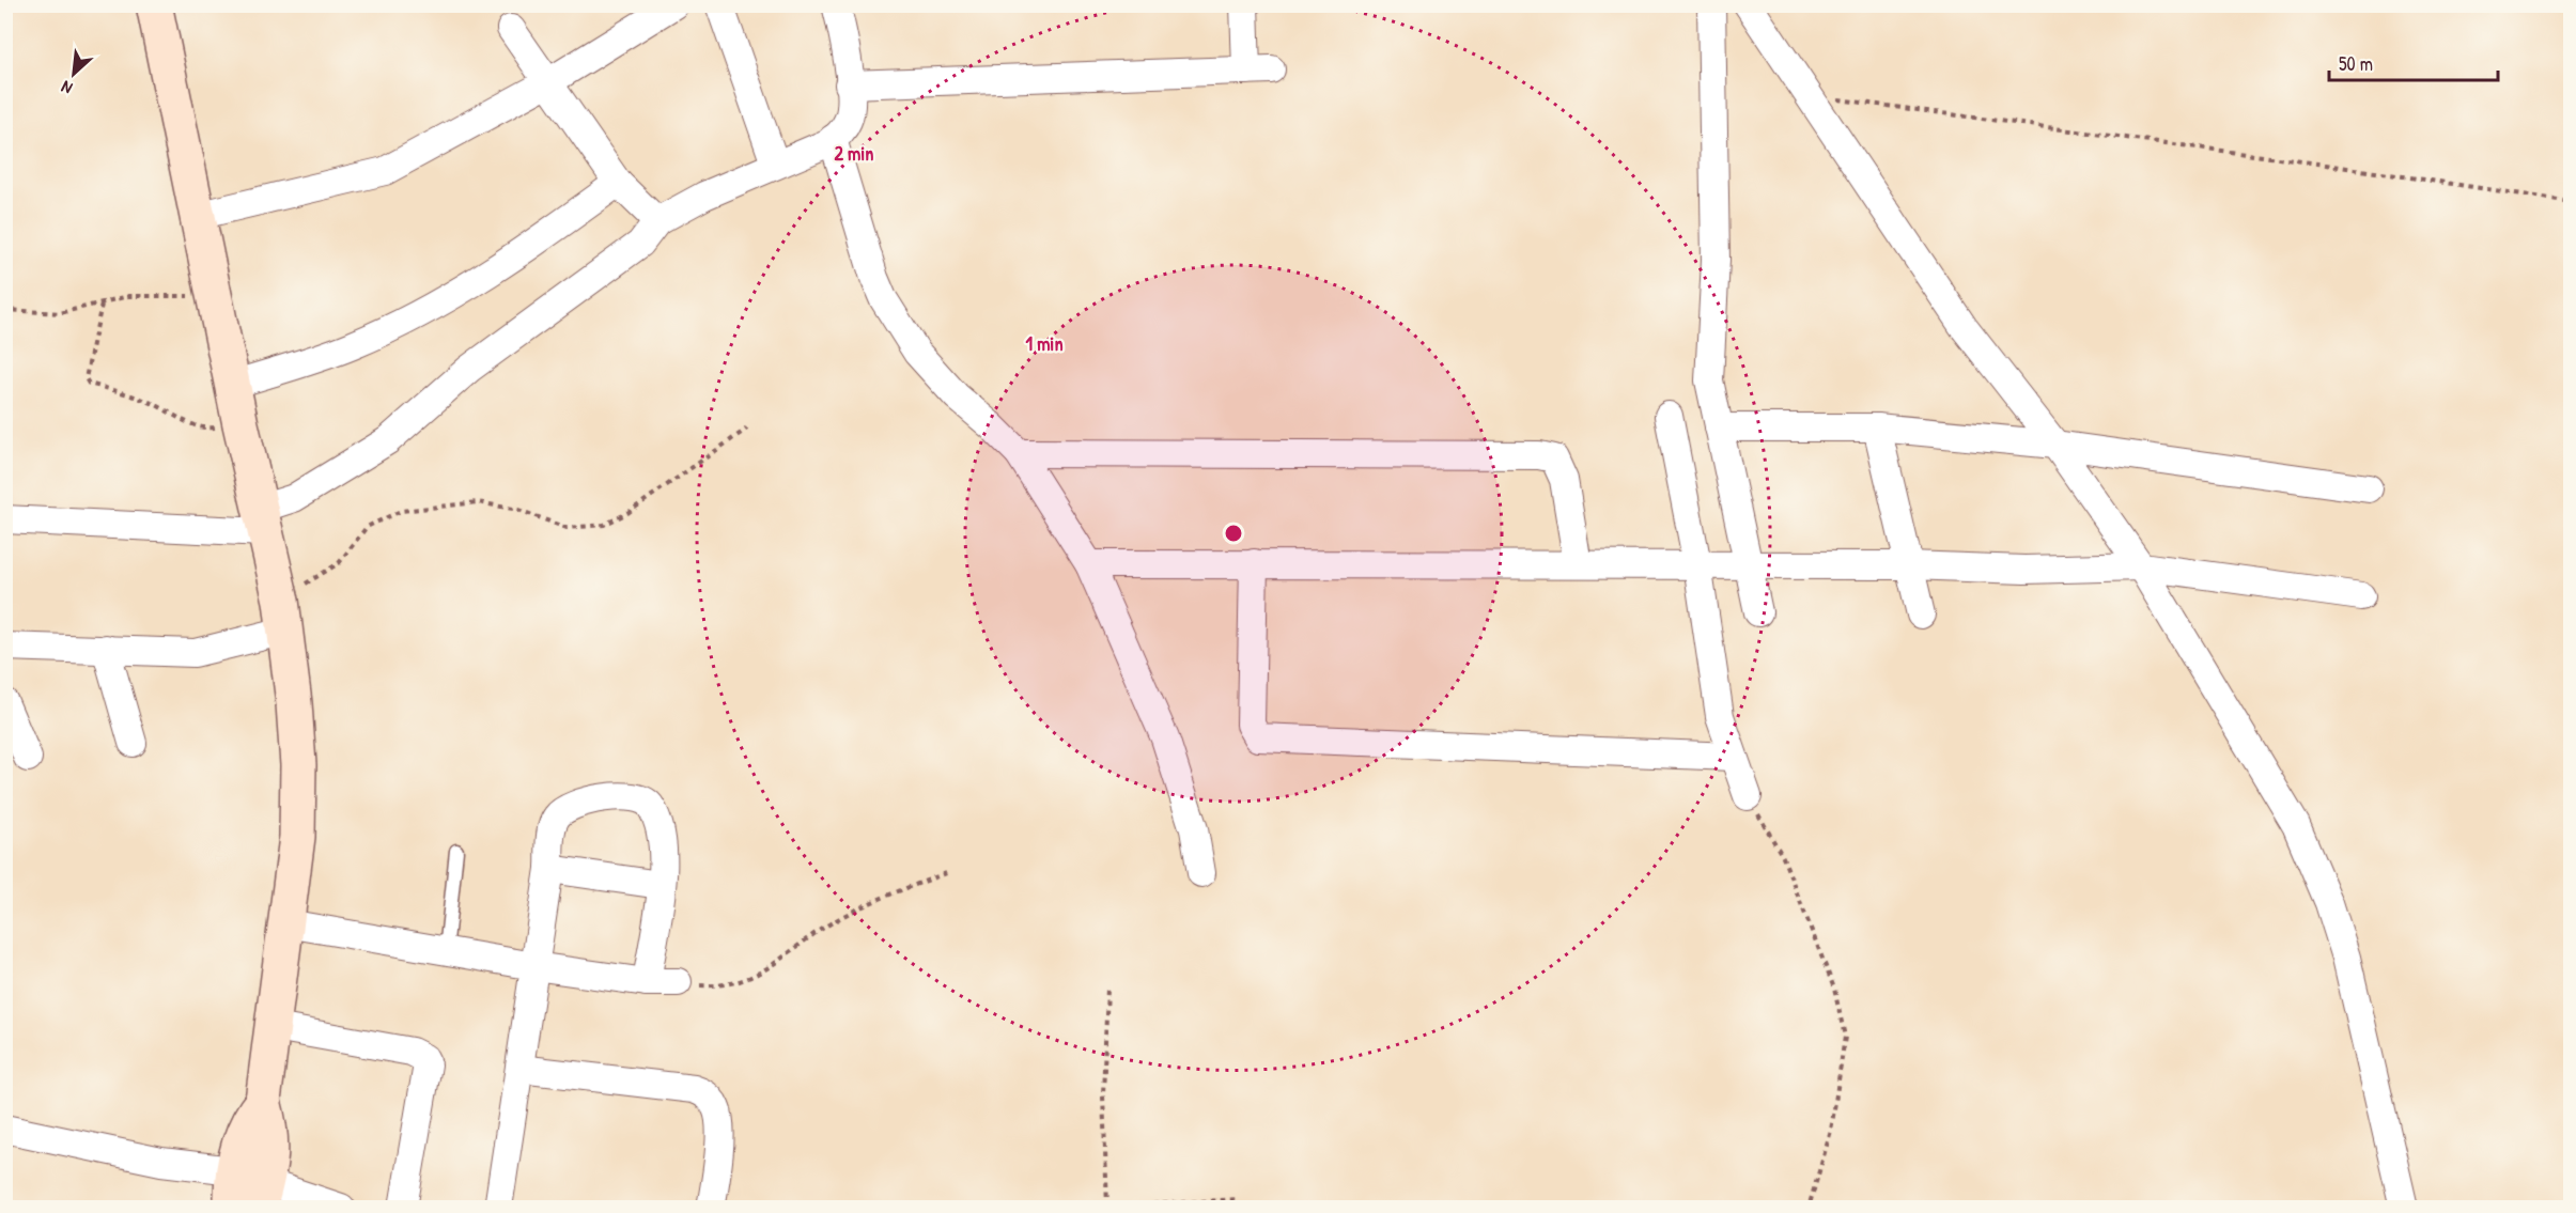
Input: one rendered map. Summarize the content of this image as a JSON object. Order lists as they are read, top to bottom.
{
  "scale_bar": "50 m",
  "north": "bottom left",
  "rings": ["2 min", "1 min"]
}
